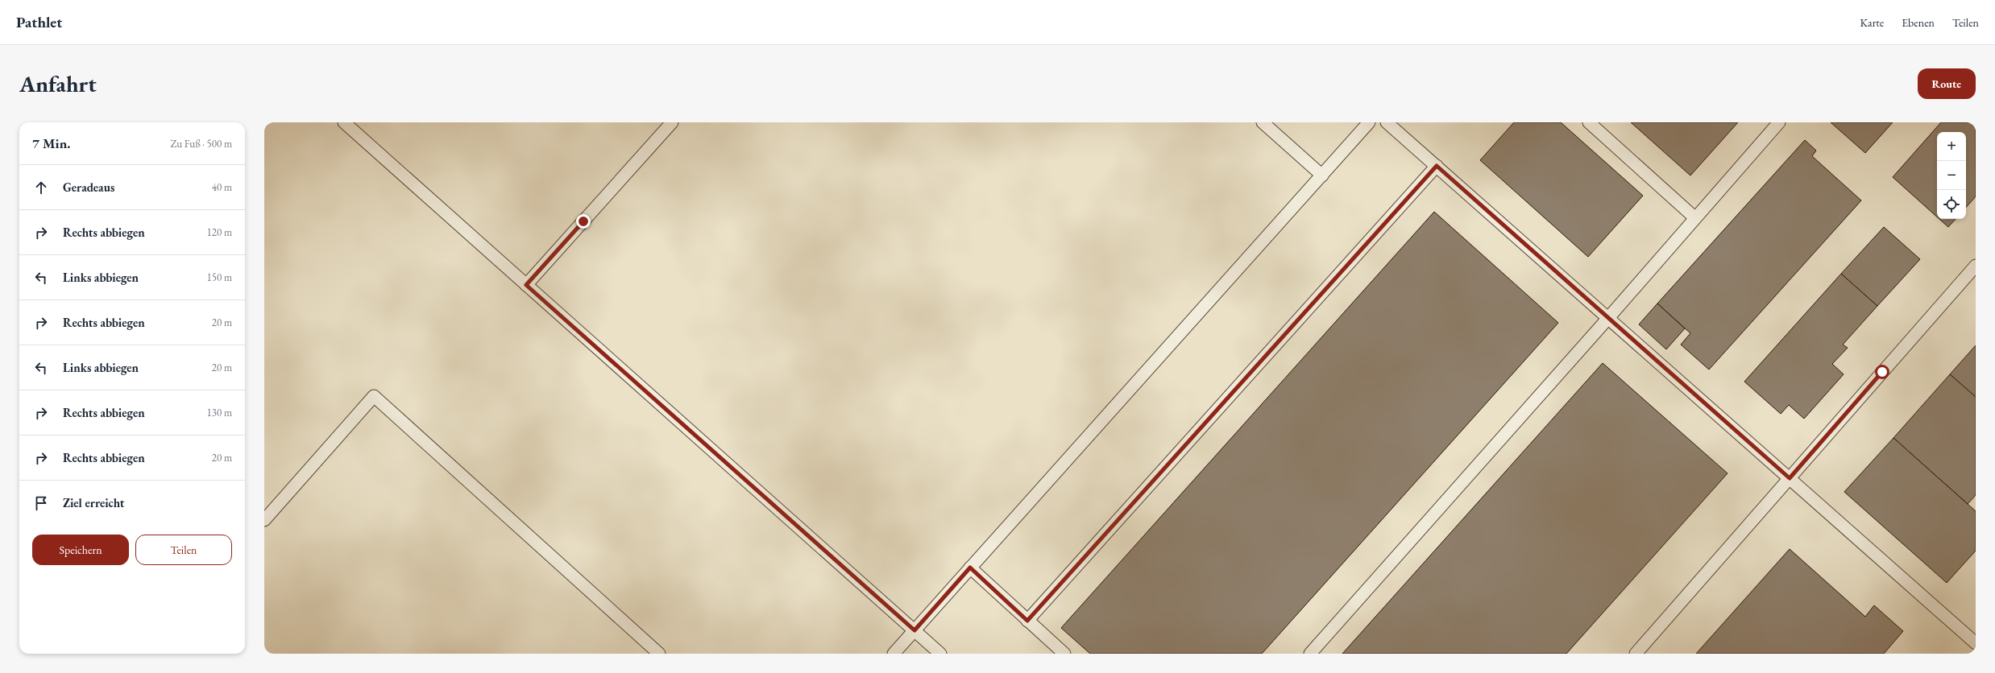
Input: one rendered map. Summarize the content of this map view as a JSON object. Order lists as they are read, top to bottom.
{
  "page": {
    "header": "Pathlet",
    "nav": ["Karte", "Ebenen", "Teilen"],
    "buttons": [
      "Route",
      ["Speichern", "Teilen"]
    ],
    "title": "Anfahrt",
    "heading": ["7 Min.", "Zu Fuß · 500 m"],
    "map_buttons": ["+", "−"],
    "list": [
      ["Geradeaus", "40 m"],
      ["Rechts abbiegen", "120 m"],
      ["Links abbiegen", "150 m"],
      ["Rechts abbiegen", "20 m"],
      ["Links abbiegen", "20 m"],
      ["Rechts abbiegen", "130 m"],
      ["Rechts abbiegen", "20 m"],
      "Ziel erreicht"
    ]
  }
}
